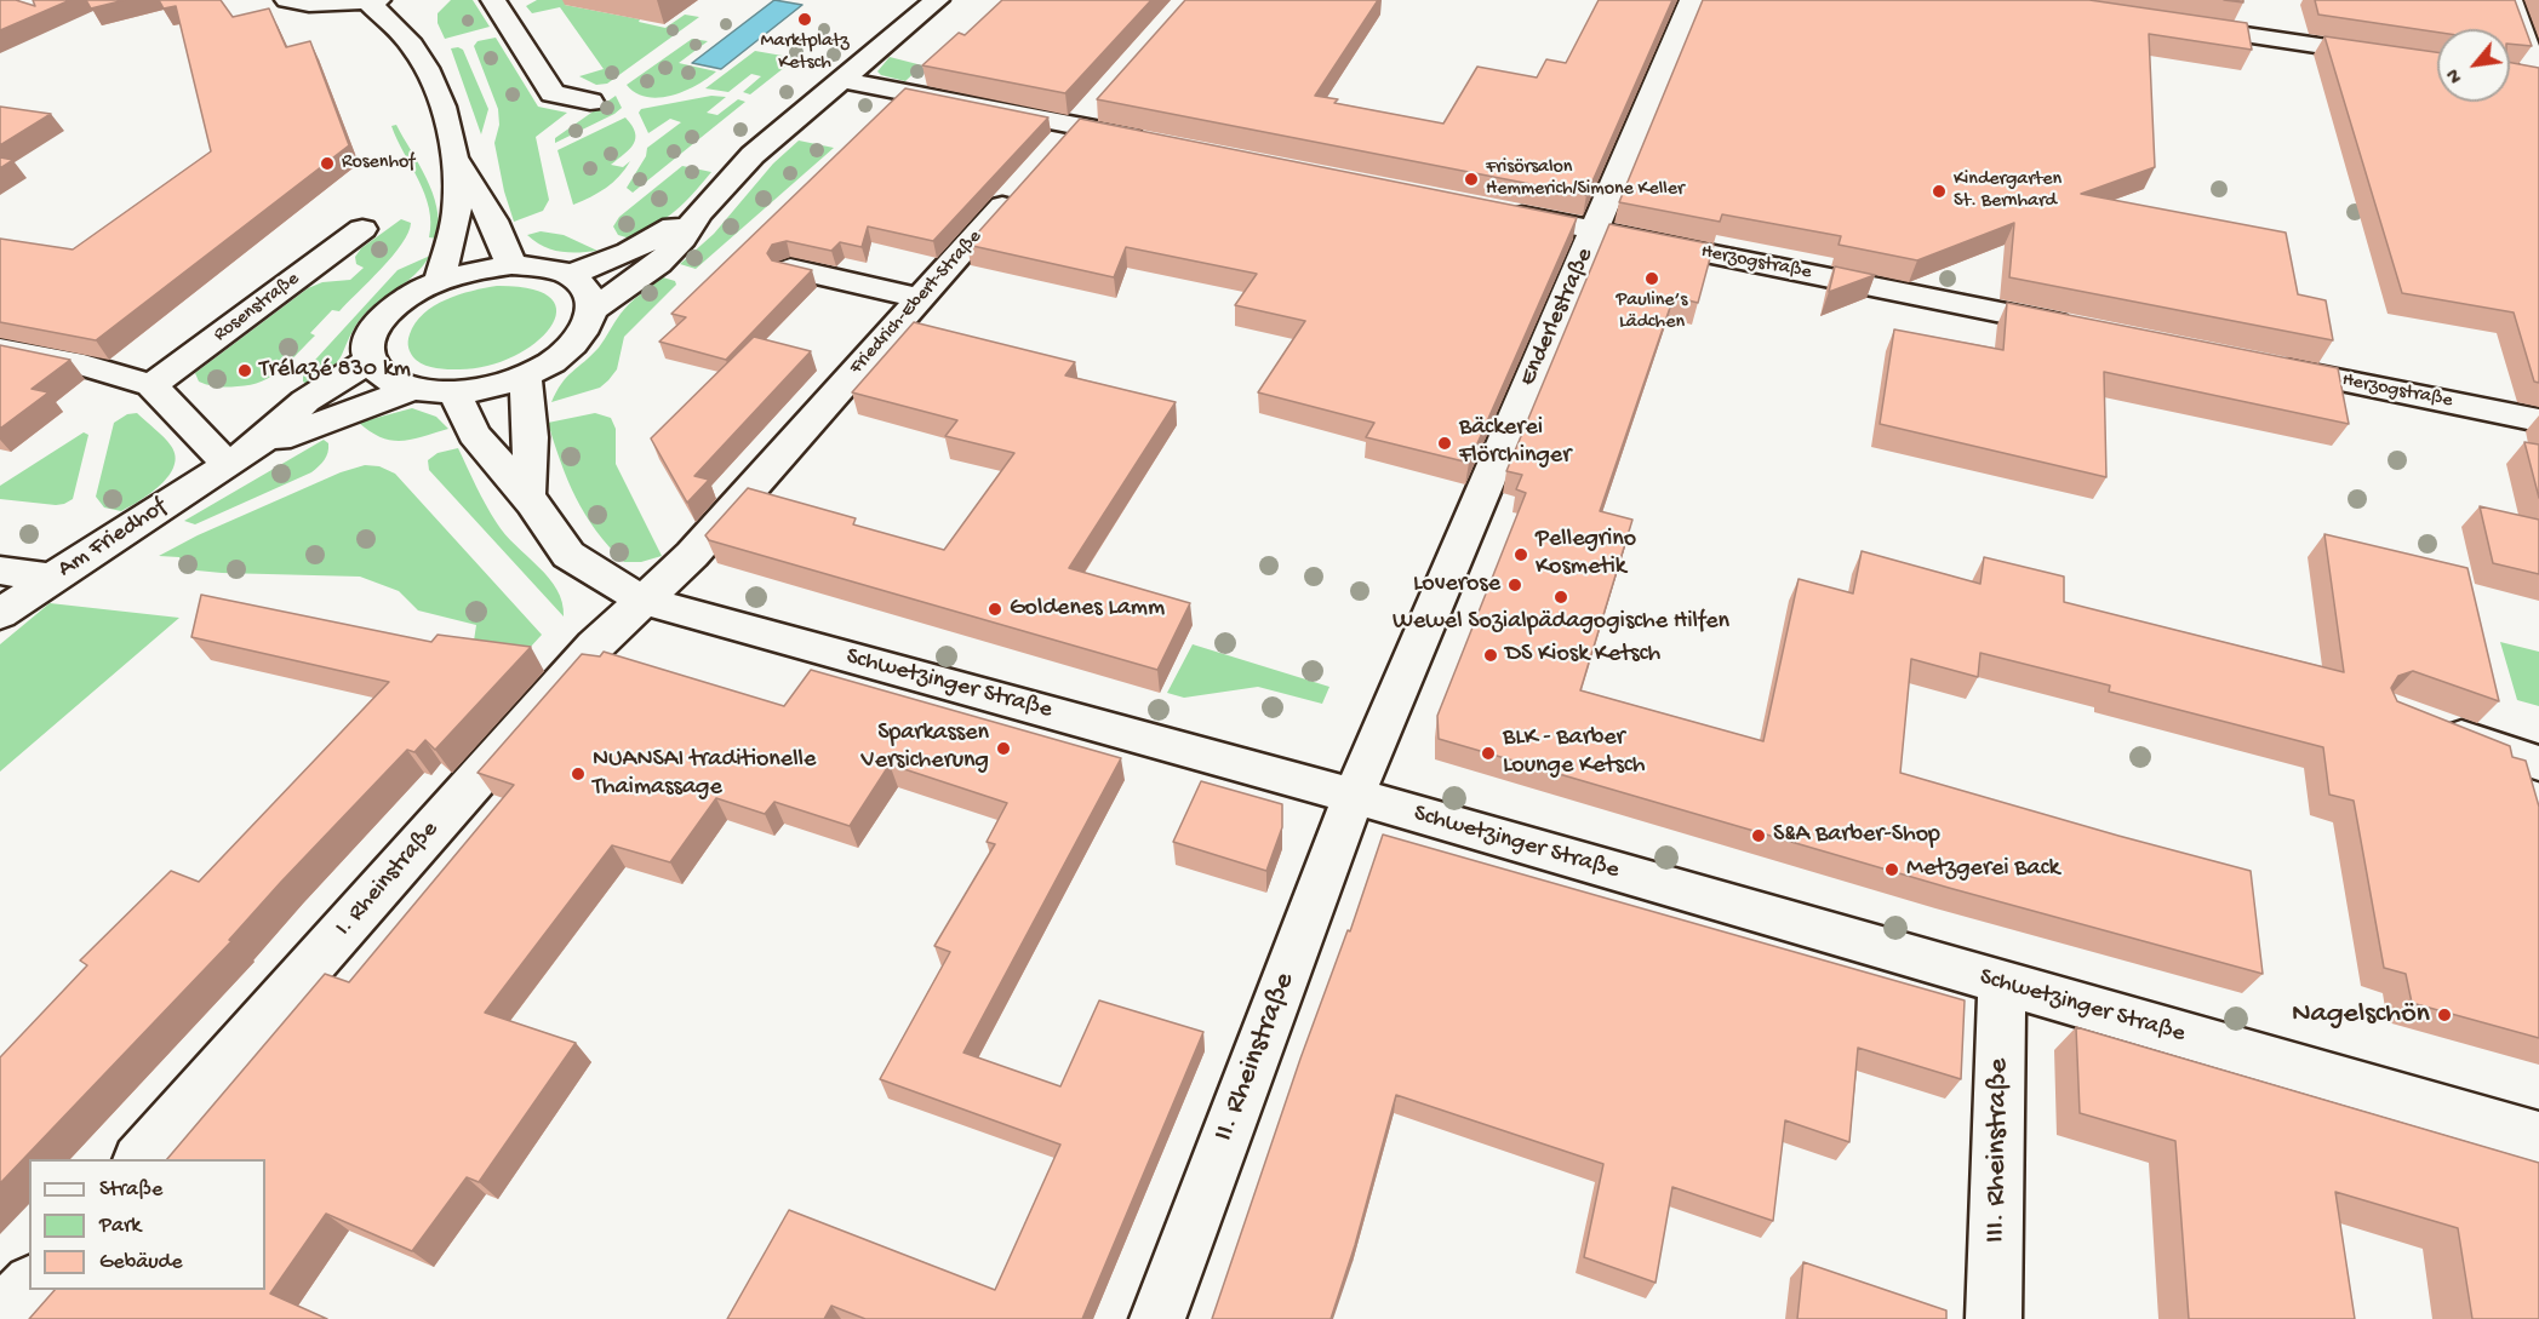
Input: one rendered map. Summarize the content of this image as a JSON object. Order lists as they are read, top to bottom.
{
  "streets": {
    "street": [
      "Herzogstraße",
      "Friedrich-Ebert-Straße",
      "Rosenstraße",
      "Enderlestraße",
      "Am Friedhof",
      "Schwetzinger Straße",
      "I. Rheinstraße",
      "II. Rheinstraße",
      "III. Rheinstraße"
    ]
  },
  "crossings": [
    ["Herzogstraße", "Enderlestraße"],
    ["Friedrich-Ebert-Straße", "Schwetzinger Straße"],
    ["Friedrich-Ebert-Straße", "I. Rheinstraße"],
    ["Enderlestraße", "Schwetzinger Straße"],
    ["Enderlestraße", "II. Rheinstraße"],
    ["Schwetzinger Straße", "I. Rheinstraße"],
    ["Schwetzinger Straße", "II. Rheinstraße"],
    ["Schwetzinger Straße", "III. Rheinstraße"]
  ],
  "places": [
    "Marktplatz Ketsch",
    "Rosenhof",
    "Frisörsalon Hemmerich/Simone Keller",
    "Kindergarten St. Bernhard",
    "Pauline’s Lädchen",
    "Trélazé 830 km",
    "Bäckerei Flörchinger",
    "Pellegrino Kosmetik",
    "Loverose",
    "Wewel Sozialpädagogische Hilfen",
    "Goldenes Lamm",
    "DS Kiosk Ketsch",
    "Sparkassen Versicherung",
    "BLK - Barber Lounge Ketsch",
    "NUANSAI traditionelle Thaimassage",
    "S&A Barber-Shop",
    "Metzgerei Back",
    "Nagelschön"
  ],
  "legend": ["Straße", "Park", "Gebäude"],
  "north": "bottom left"
}
